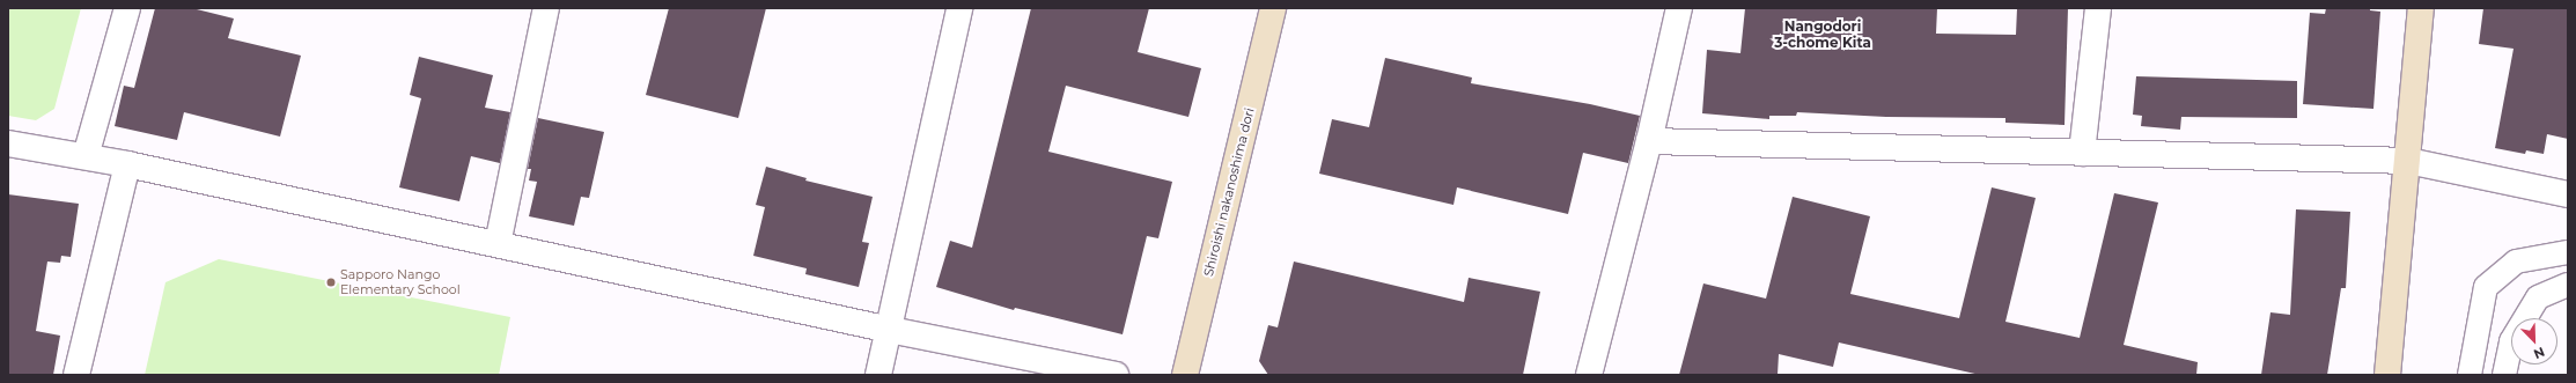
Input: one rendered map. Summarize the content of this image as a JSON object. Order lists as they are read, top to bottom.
{
  "streets": {
    "street": ["Shiroishi nakanoshima dori"]
  },
  "districts": ["Nangodori 3-chome Kita"],
  "places": ["Sapporo Nango Elementary School"],
  "north": "bottom right"
}
